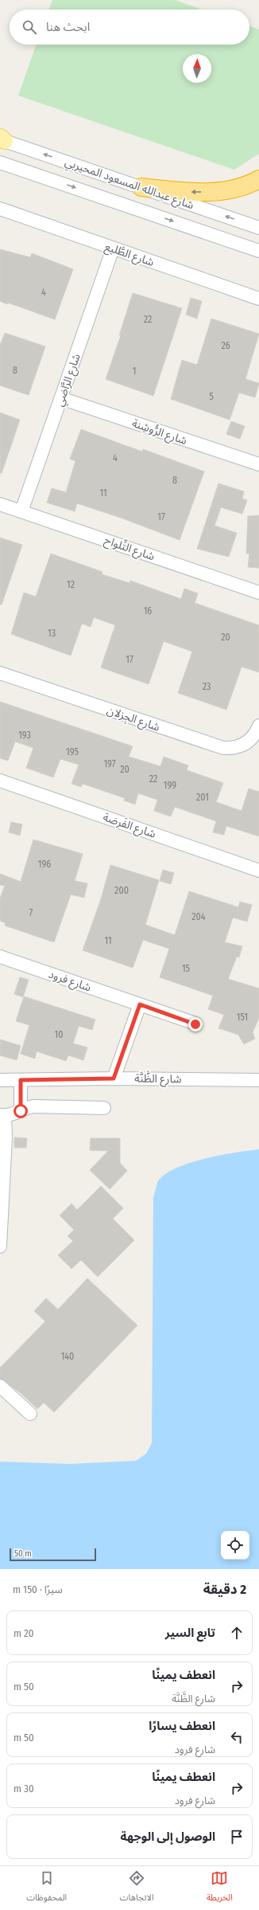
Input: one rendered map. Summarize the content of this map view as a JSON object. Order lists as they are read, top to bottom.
{
  "streets": {
    "street": [
      "شارع عبدالله المسعود المحيربي",
      "شارع الطَّليع",
      "شارع الرَّاضي",
      "شارع الرُّوشِنة",
      "شارع التِّلواح",
      "شارع الجِزلان",
      "شارع الفَرضة",
      "شارع فرود",
      "شارع الظَّنَّة"
    ]
  },
  "crossings": [
    ["شارع الطَّليع", "شارع الرَّاضي"],
    ["شارع الرَّاضي", "شارع الرُّوشِنة"],
    ["شارع الرَّاضي", "شارع التِّلواح"]
  ],
  "house_numbers": [
    "4",
    "22",
    "26",
    "8",
    "1",
    "5",
    "4",
    "8",
    "11",
    "17",
    "12",
    "16",
    "13",
    "20",
    "17",
    "23",
    "193",
    "195",
    "197",
    "20",
    "22",
    "199",
    "201",
    "196",
    "200",
    "7",
    "204",
    "11",
    "15",
    "151",
    "10",
    "140"
  ],
  "scale_bar": "50 m",
  "north": "top",
  "page": {
    "search": "ابحث هنا",
    "scale": "50 m",
    "heading": ["2 دقيقة", "سيرًا · 150 m"],
    "list": [
      ["تابع السير", "20 m"],
      ["انعطف يمينًا", "شارع الظَّنَّة", "50 m"],
      ["انعطف يسارًا", "شارع فرود", "50 m"],
      ["انعطف يمينًا", "شارع فرود", "30 m"],
      "الوصول إلى الوجهة"
    ],
    "nav": ["الخريطة", "الاتجاهات", "المحفوظات"]
  }
}
